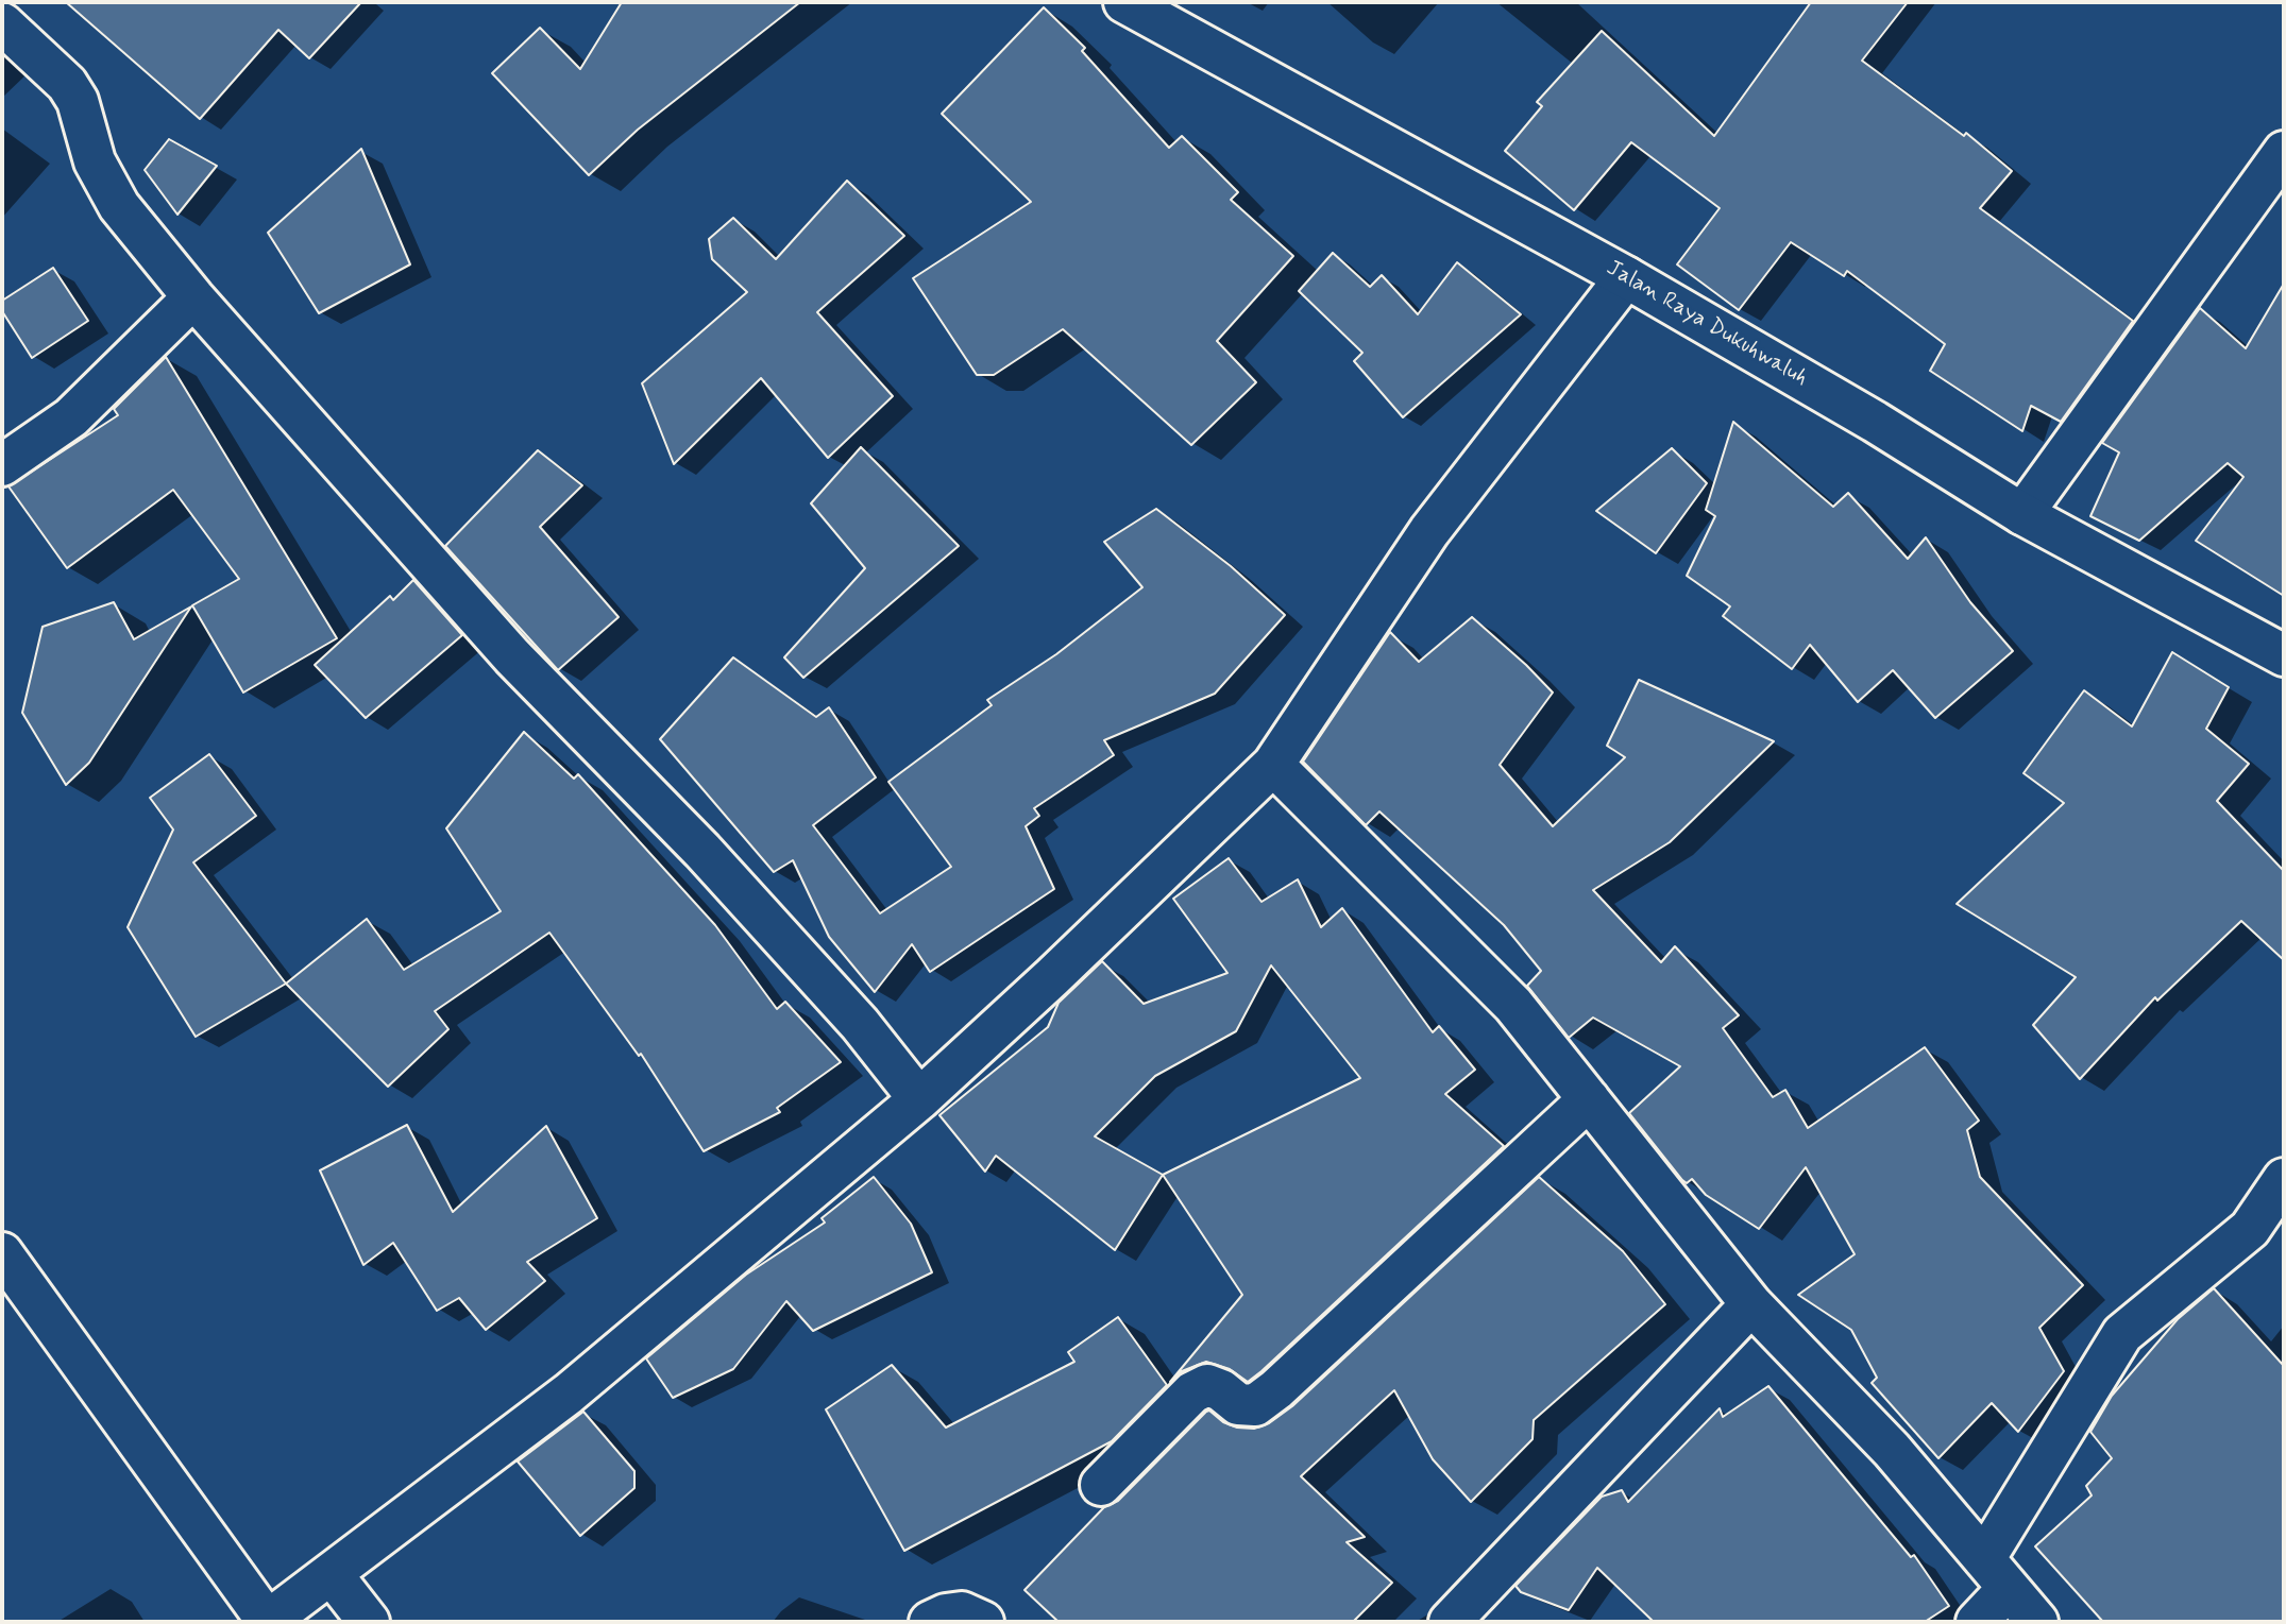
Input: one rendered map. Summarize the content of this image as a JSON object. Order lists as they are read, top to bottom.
{
  "streets": {
    "street": ["Jalan Raya Dukuhwaluh"]
  }
}
